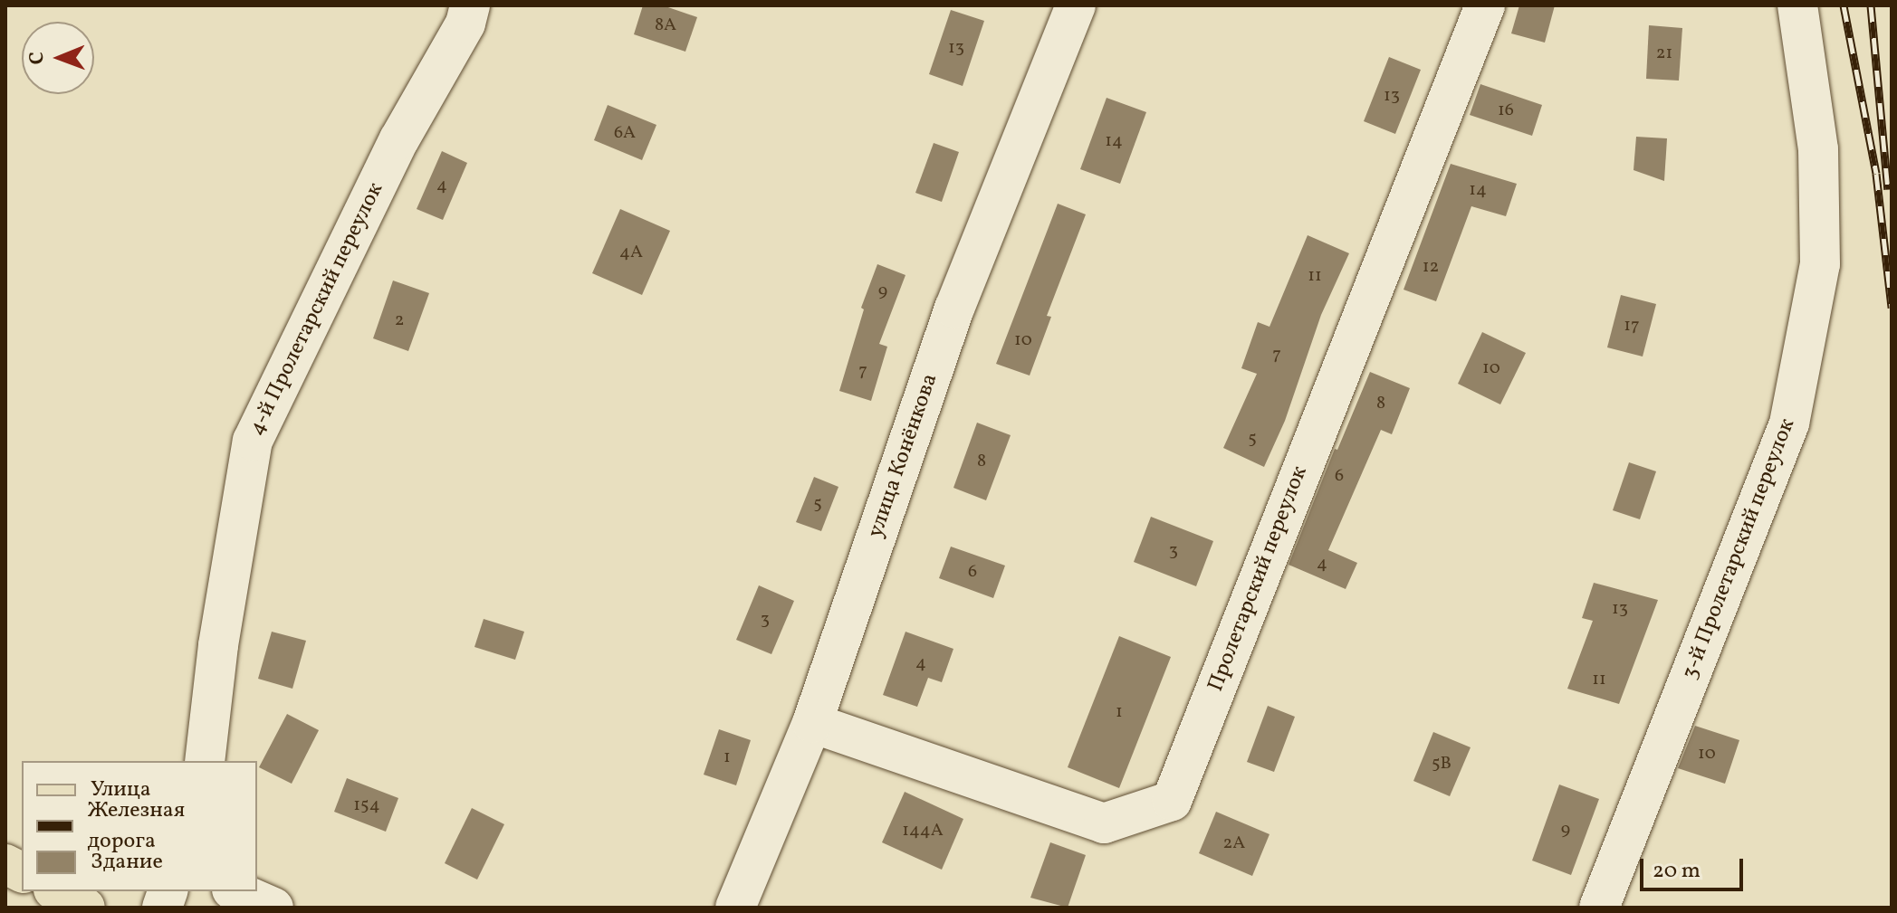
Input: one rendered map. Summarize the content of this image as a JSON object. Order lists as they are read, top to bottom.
{
  "streets": {
    "street": [
      "4-й Пролетарский переулок",
      "улица Конёнкова",
      "3-й Пролетарский переулок",
      "Пролетарский переулок"
    ]
  },
  "crossings": [
    ["улица Конёнкова", "Пролетарский переулок"]
  ],
  "house_numbers": [
    "8А",
    "13",
    "21",
    "13",
    "16",
    "6А",
    "14",
    "4",
    "14",
    "4А",
    "12",
    "11",
    "9",
    "2",
    "17",
    "10",
    "7",
    "10",
    "7",
    "8",
    "5",
    "8",
    "6",
    "5",
    "3",
    "4",
    "6",
    "13",
    "3",
    "4",
    "11",
    "1",
    "10",
    "1",
    "5В",
    "154",
    "9",
    "144А",
    "2А"
  ],
  "legend": ["Улица", "Железная дорога", "Здание"],
  "scale_bar": "20 m",
  "north": "left"
}
